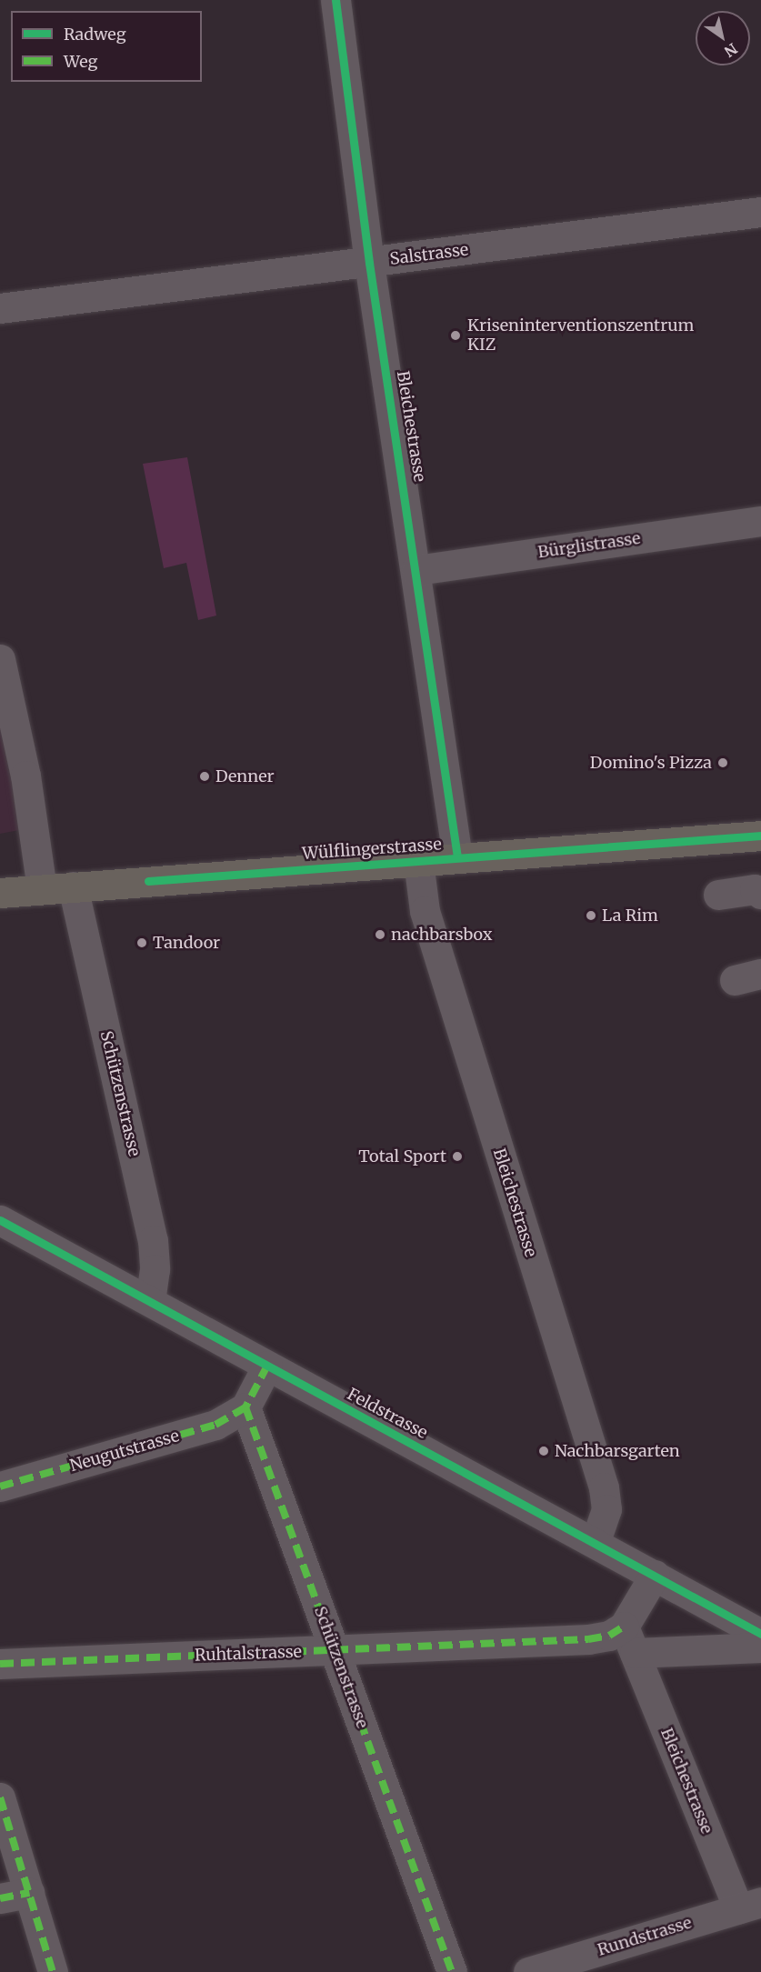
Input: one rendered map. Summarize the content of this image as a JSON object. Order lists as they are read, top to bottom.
{
  "streets": {
    "main road": ["Wülflingerstrasse"],
    "street": [
      "Salstrasse",
      "Bleichestrasse",
      "Bürglistrasse",
      "Schützenstrasse",
      "Feldstrasse",
      "Neugutstrasse",
      "Ruhtalstrasse",
      "Rundstrasse"
    ]
  },
  "crossings": [
    ["Salstrasse", "Bleichestrasse"],
    ["Bleichestrasse", "Bürglistrasse"],
    ["Bleichestrasse", "Wülflingerstrasse"],
    ["Bleichestrasse", "Feldstrasse"],
    ["Bleichestrasse", "Ruhtalstrasse"],
    ["Bleichestrasse", "Rundstrasse"],
    ["Wülflingerstrasse", "Schützenstrasse"],
    ["Schützenstrasse", "Feldstrasse"],
    ["Schützenstrasse", "Neugutstrasse"],
    ["Schützenstrasse", "Ruhtalstrasse"]
  ],
  "places": [
    "Kriseninterventionszentrum KIZ",
    "Domino's Pizza",
    "Denner",
    "La Rim",
    "nachbarsbox",
    "Tandoor",
    "Total Sport",
    "Nachbarsgarten"
  ],
  "legend": ["Radweg", "Weg"],
  "north": "bottom right"
}
